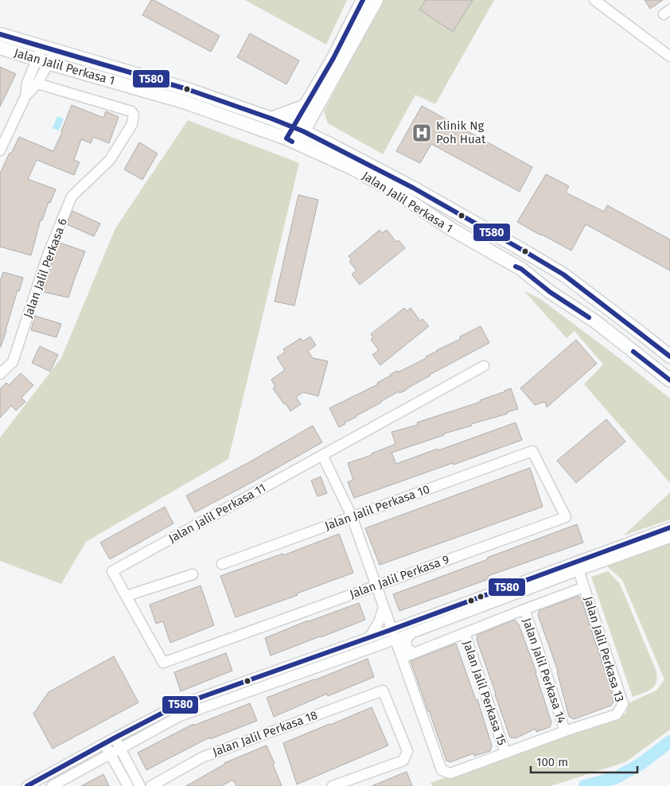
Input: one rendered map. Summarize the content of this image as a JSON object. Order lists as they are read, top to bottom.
{
  "streets": {
    "main road": ["Jalan Jalil Perkasa 1"],
    "street": [
      "Jalan Jalil Perkasa 6",
      "Jalan Jalil Perkasa 10",
      "Jalan Jalil Perkasa 11",
      "Jalan Jalil Perkasa 9",
      "Jalan Jalil Perkasa 13",
      "Jalan Jalil Perkasa 14",
      "Jalan Jalil Perkasa 15",
      "Jalan Jalil Perkasa 18"
    ]
  },
  "crossings": [
    ["Jalan Jalil Perkasa 10", "Jalan Jalil Perkasa 9"],
    ["Jalan Jalil Perkasa 10", "Jalan Jalil Perkasa 13"],
    ["Jalan Jalil Perkasa 11", "Jalan Jalil Perkasa 9"],
    ["Jalan Jalil Perkasa 11", "Jalan Jalil Perkasa 13"],
    ["Jalan Jalil Perkasa 9", "Jalan Jalil Perkasa 13"],
    ["Jalan Jalil Perkasa 13", "Jalan Jalil Perkasa 14"],
    ["Jalan Jalil Perkasa 13", "Jalan Jalil Perkasa 15"]
  ],
  "places": {
    "hospital": ["Klinik Ng Poh Huat"]
  },
  "lines": ["transit line T580"],
  "scale_bar": "100 m"
}
